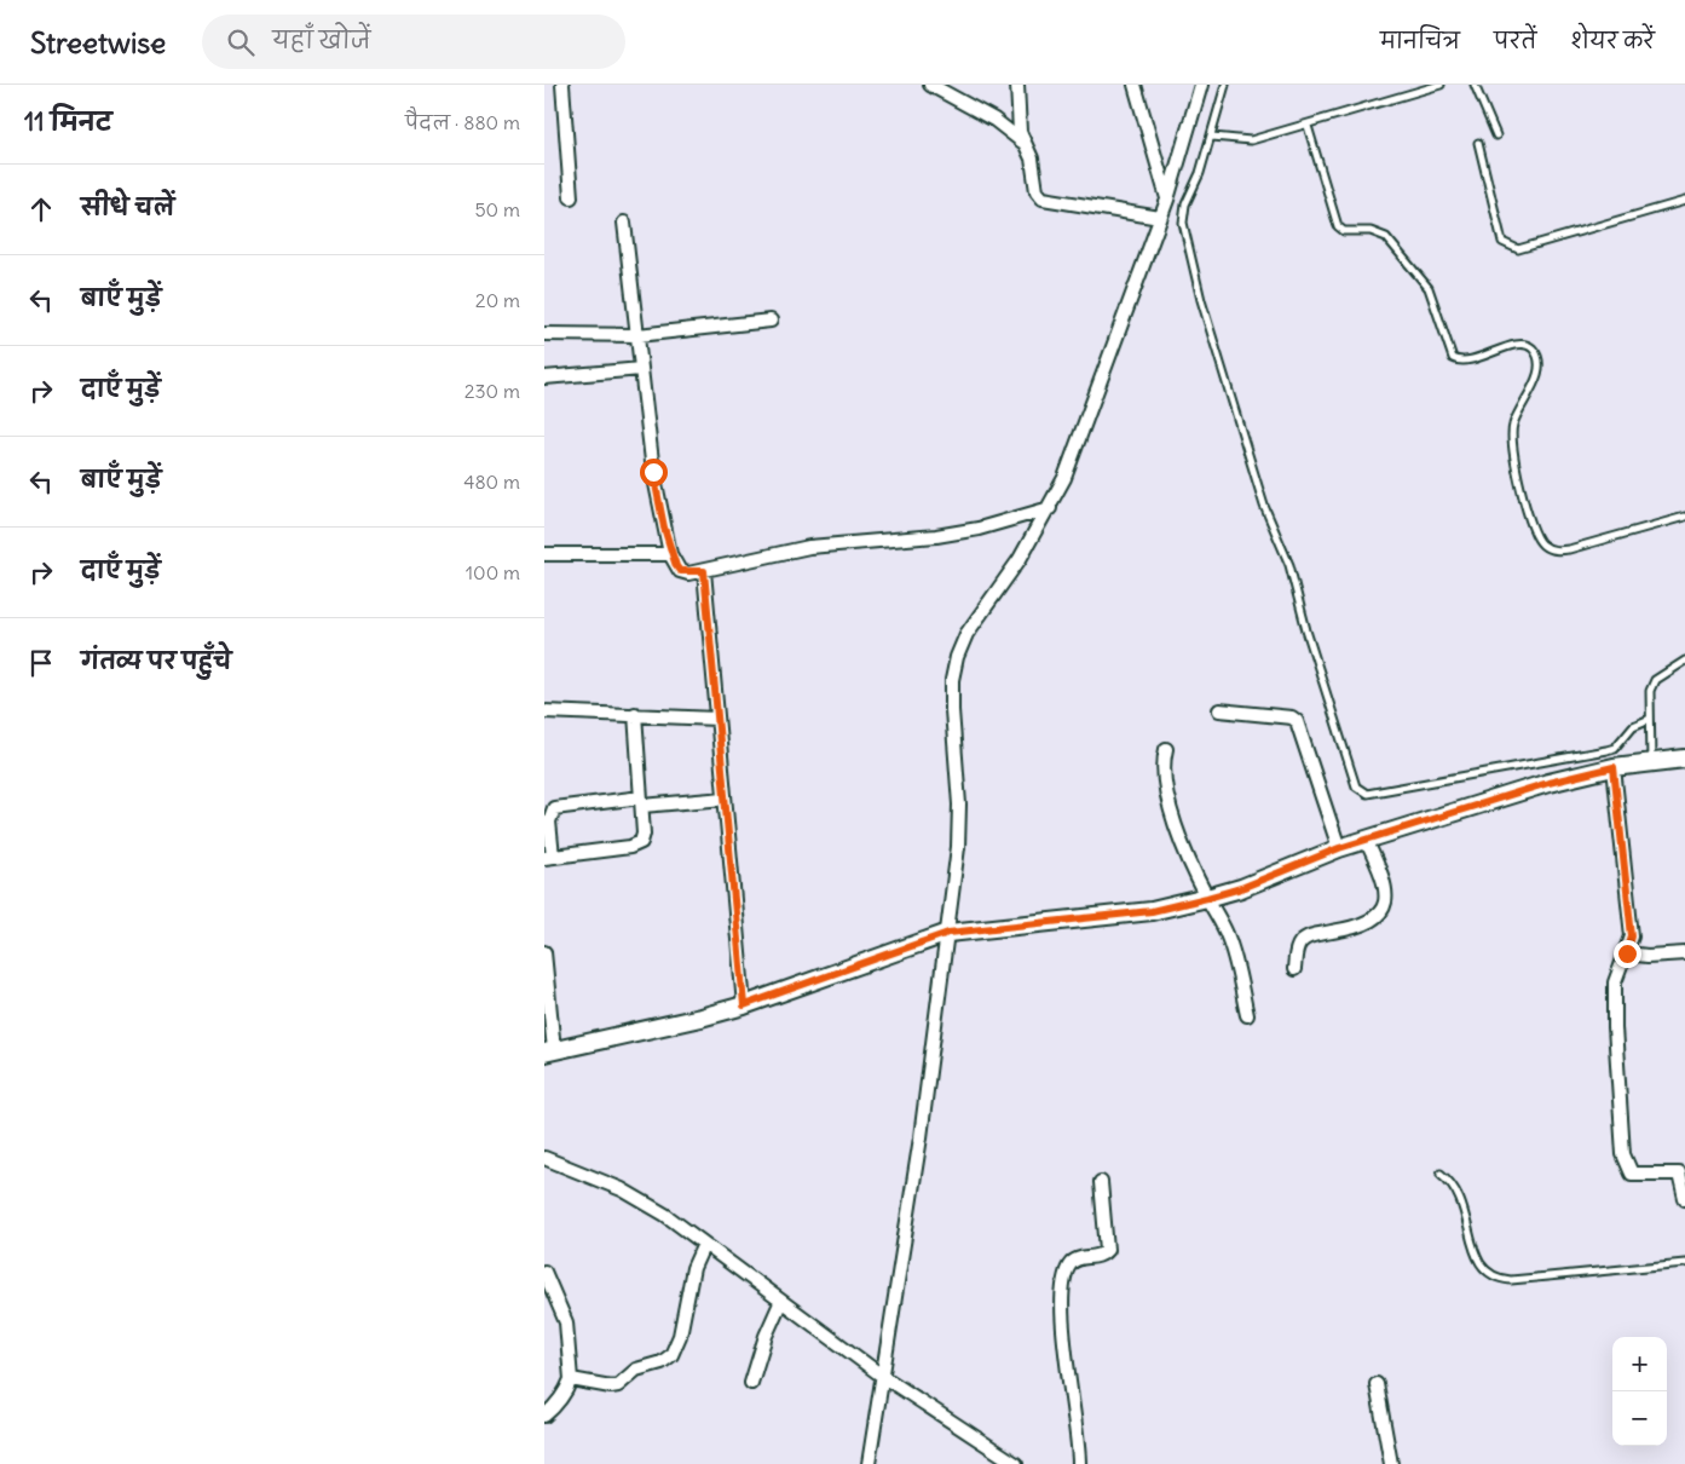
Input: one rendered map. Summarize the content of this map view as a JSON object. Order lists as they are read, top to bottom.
{
  "page": {
    "header": "Streetwise",
    "search": "यहाँ खोजें",
    "nav": ["मानचित्र", "परतें", "शेयर करें"],
    "heading": ["11 मिनट", "पैदल · 880 m"],
    "list": [
      ["सीधे चलें", "50 m"],
      ["बाएँ मुड़ें", "20 m"],
      ["दाएँ मुड़ें", "230 m"],
      ["बाएँ मुड़ें", "480 m"],
      ["दाएँ मुड़ें", "100 m"],
      "गंतव्य पर पहुँचे"
    ],
    "map_buttons": ["+", "−"]
  }
}
